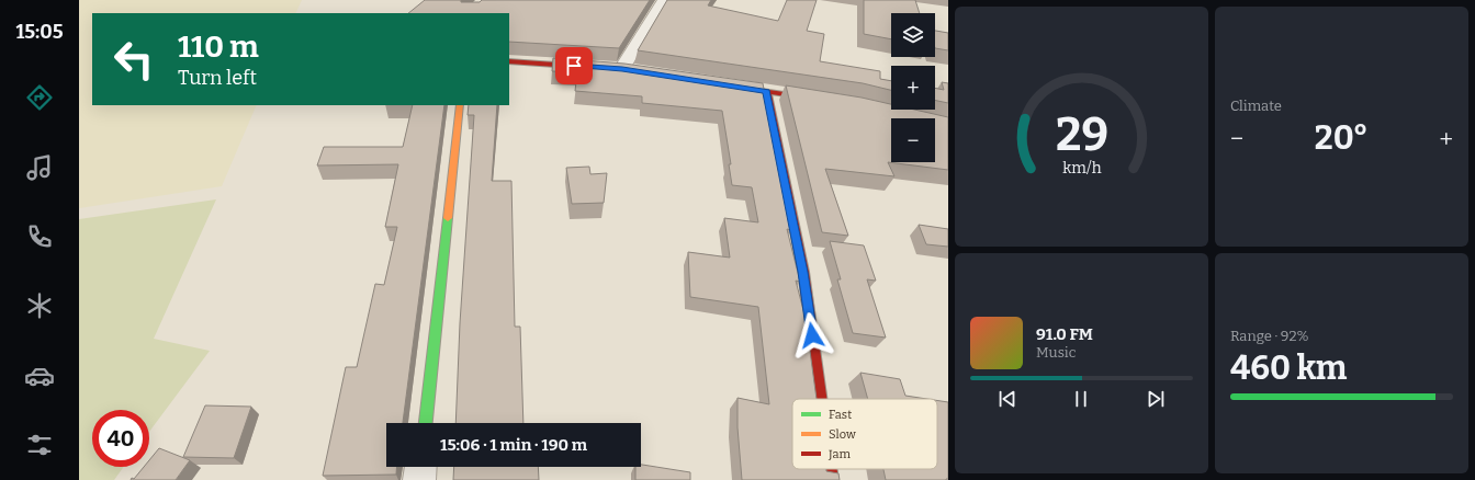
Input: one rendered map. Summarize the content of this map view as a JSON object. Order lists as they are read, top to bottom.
{
  "legend": ["Fast", "Slow", "Jam"],
  "page": {
    "tabs": "15:05",
    "tile": [
      "Climate",
      ["Range · 92%", "460 km"]
    ],
    "map_buttons": ["+", "−"],
    "turn": ["110 m", "Turn left"],
    "heat": ["−", "20°", "+"],
    "song": ["91.0 FM", "Music"],
    "limit": "40",
    "trip": "15:06 · 1 min · 190 m",
    "gauge": ["29", "km/h"]
  }
}
